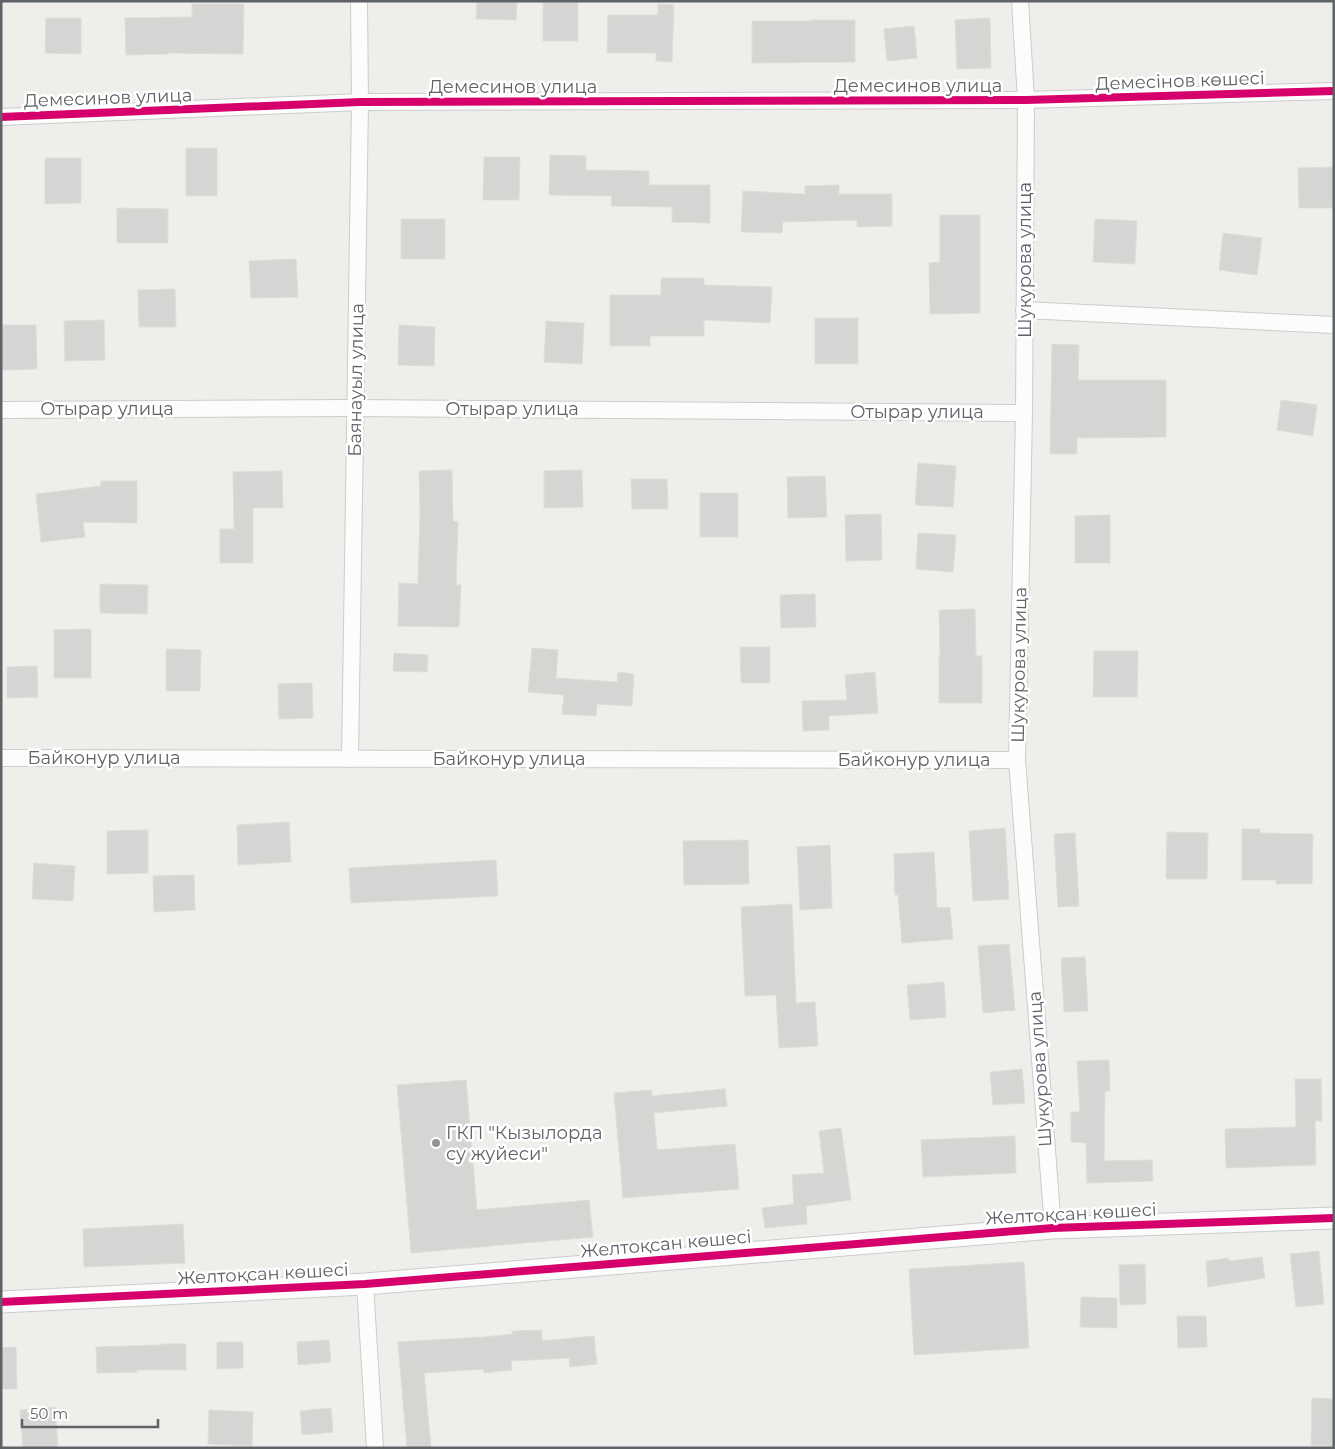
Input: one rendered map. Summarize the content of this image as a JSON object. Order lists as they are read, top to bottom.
{
  "streets": {
    "street": [
      "Демесінов көшесі",
      "Демесинов улица",
      "Шукурова улица",
      "Баянауыл улица",
      "Отырар улица",
      "Байконур улица",
      "Желтоқсан көшесі"
    ]
  },
  "crossings": [
    ["Демесінов көшесі", "Демесинов улица"],
    ["Демесінов көшесі", "Шукурова улица"],
    ["Демесинов улица", "Шукурова улица"],
    ["Демесинов улица", "Баянауыл улица"],
    ["Шукурова улица", "Отырар улица"],
    ["Шукурова улица", "Байконур улица"],
    ["Шукурова улица", "Желтоқсан көшесі"],
    ["Баянауыл улица", "Отырар улица"],
    ["Баянауыл улица", "Байконур улица"]
  ],
  "places": ["ГКП \"Кызылорда су жуйеси\""],
  "scale_bar": "50 m"
}
